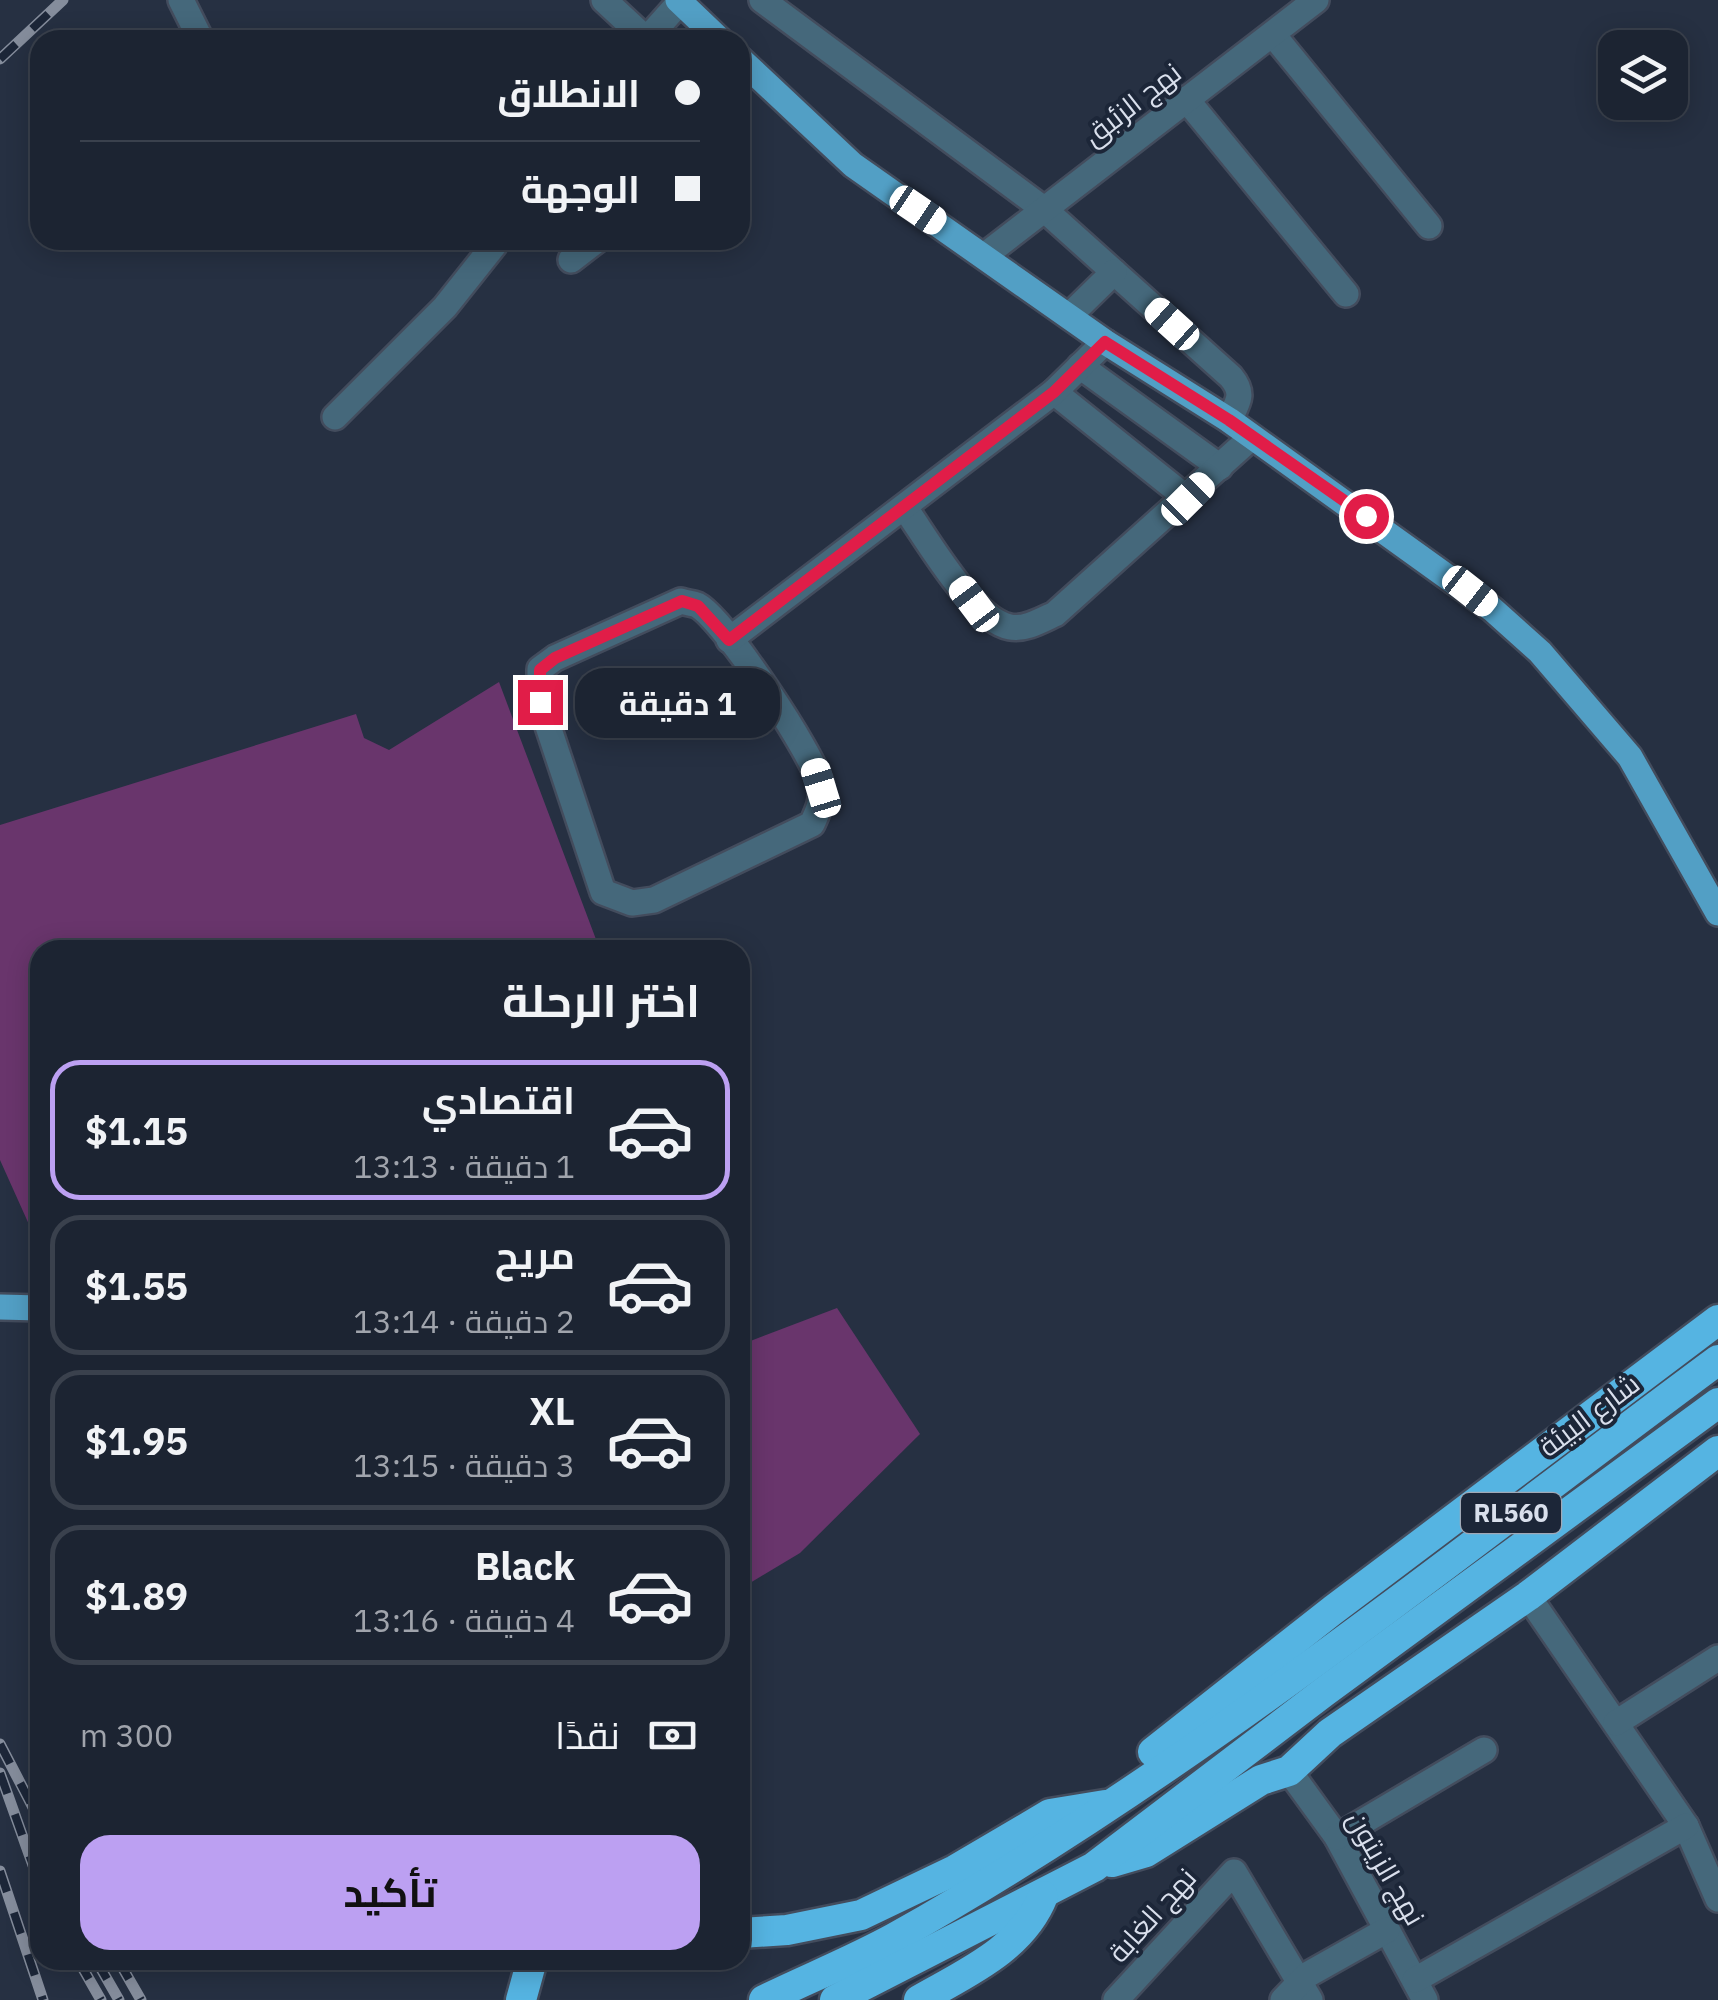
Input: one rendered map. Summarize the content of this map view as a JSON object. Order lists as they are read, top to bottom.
{
  "streets": {
    "highway": ["شارع البيئة", "RL560"],
    "street": ["نهج الزئبق", "نهج الزيتون", "نهج الغابة"]
  },
  "crossings": [
    ["شارع البيئة", "RL560"]
  ],
  "page": {
    "banner": ["الانطلاق", "الوجهة"],
    "bubble": "1 دقيقة",
    "heading": "اختر الرحلة",
    "list": [
      {
        "name": "اقتصادي",
        "note": "1 دقيقة · 13:13",
        "value": "$1.15"
      },
      {
        "name": "مريح",
        "note": "2 دقيقة · 13:14",
        "value": "$1.55"
      },
      {
        "name": "XL",
        "note": "3 دقيقة · 13:15",
        "value": "$1.95"
      },
      {
        "name": "Black",
        "note": "4 دقيقة · 13:16",
        "value": "$1.89"
      }
    ],
    "pay": ["نقدًا", "300 m"],
    "buttons": "تأكيد"
  }
}
